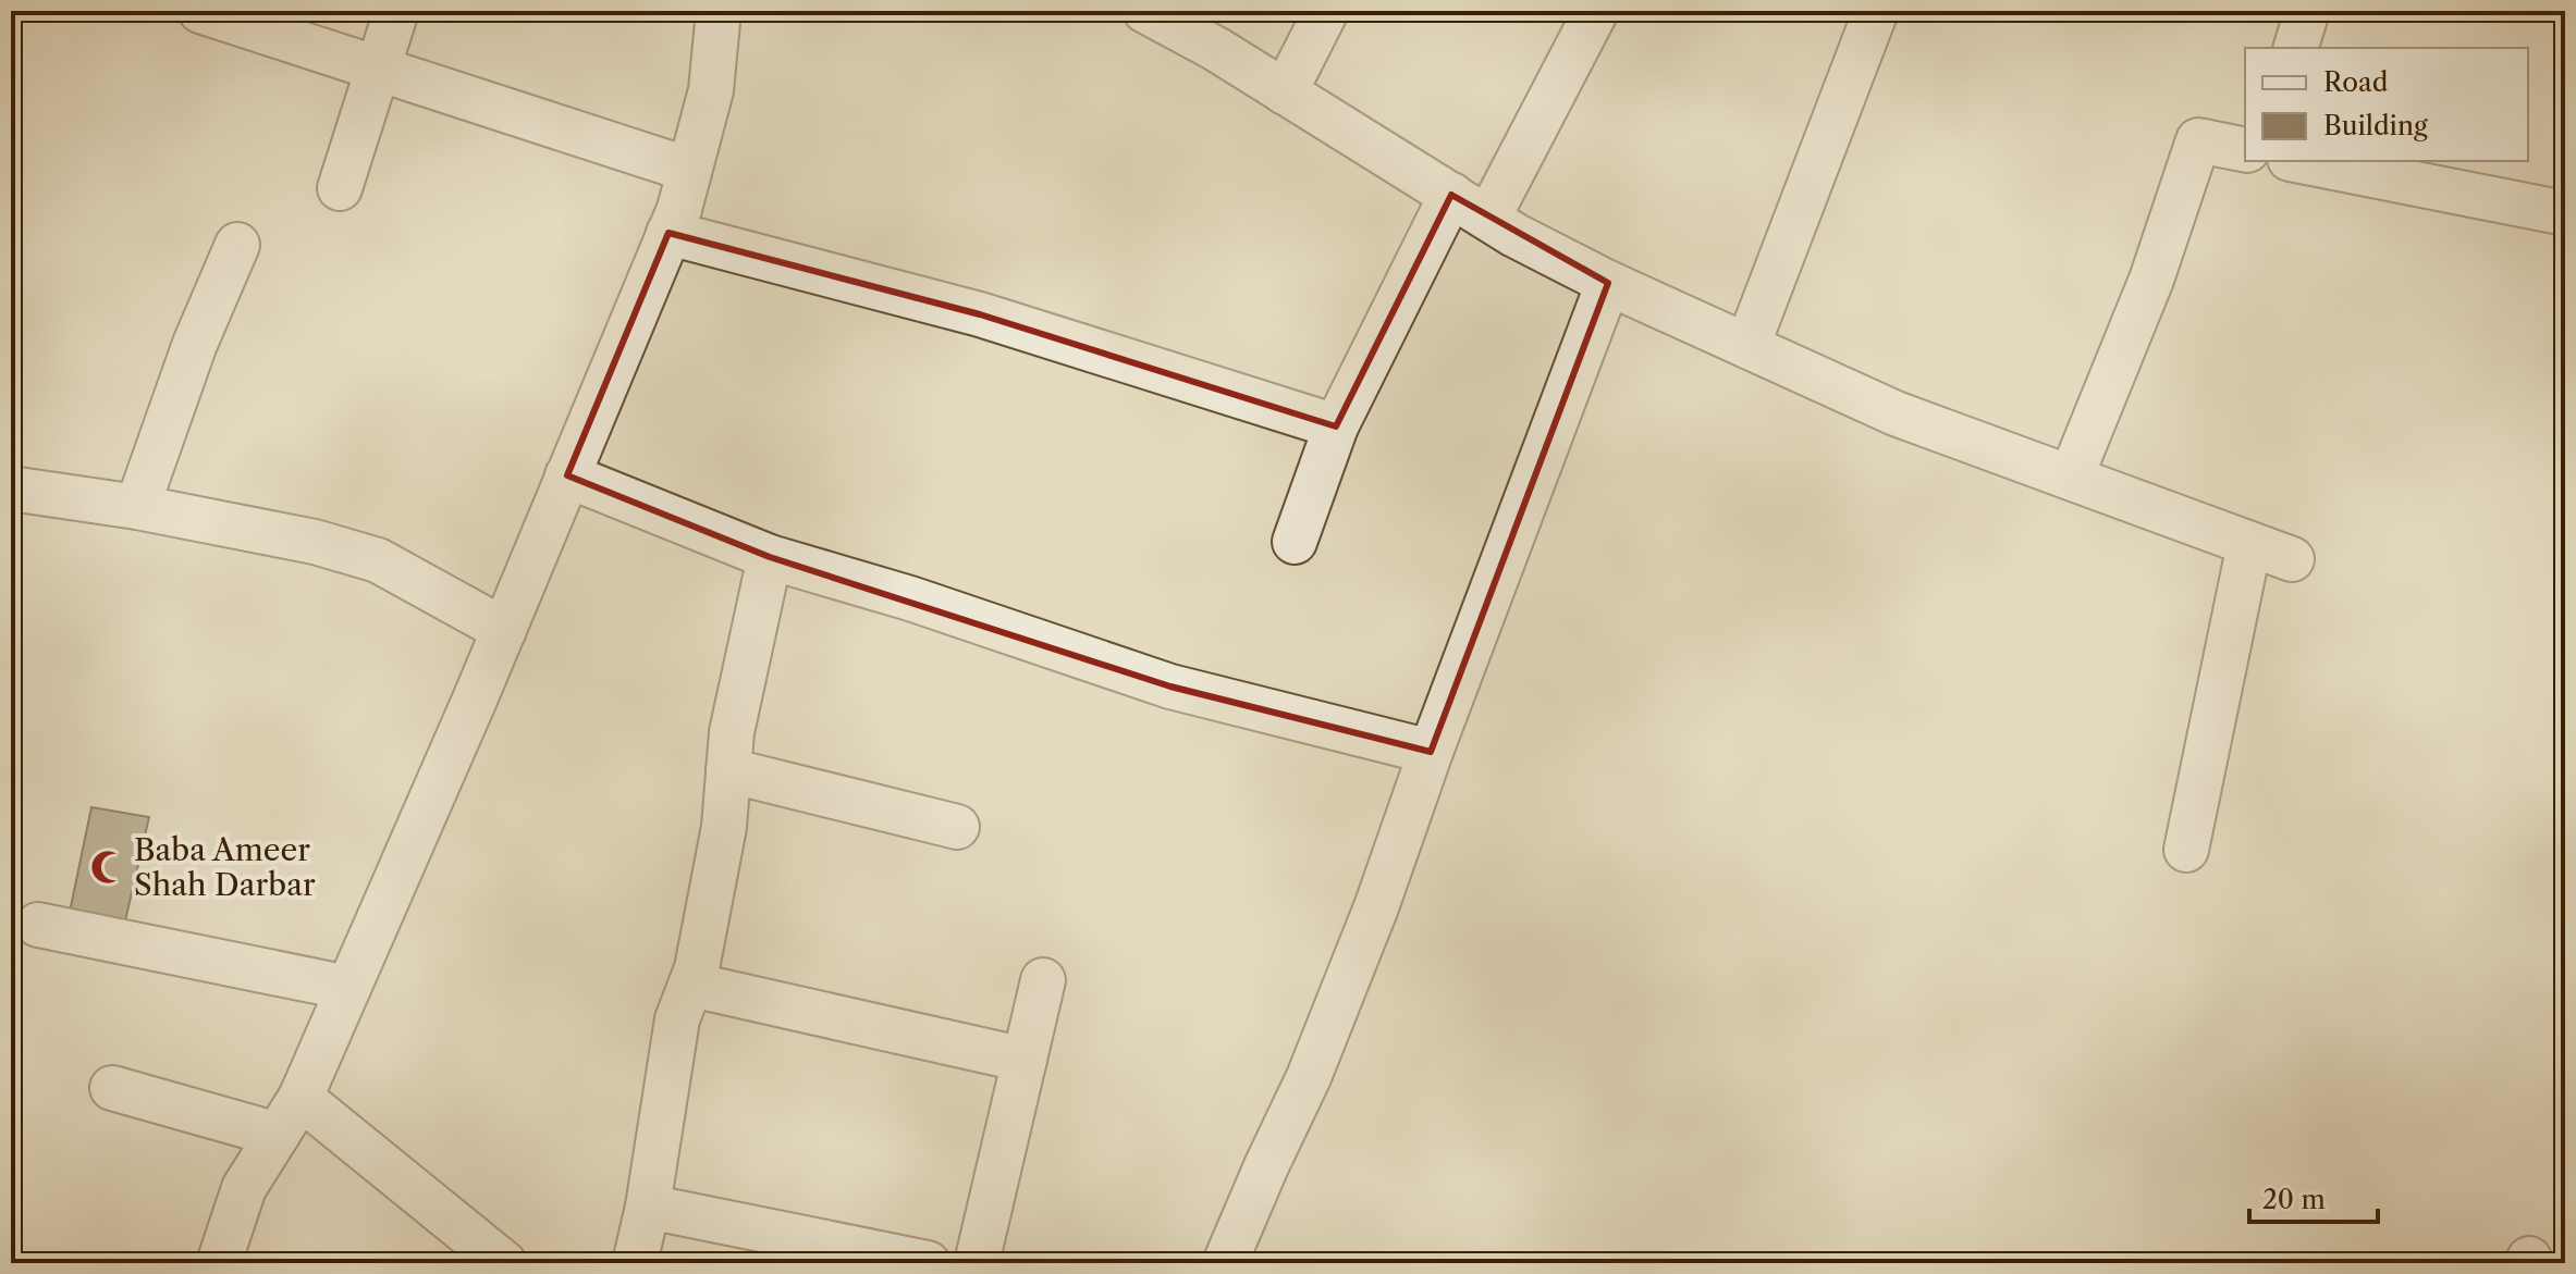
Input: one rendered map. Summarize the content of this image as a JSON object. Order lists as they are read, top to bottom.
{
  "places": {
    "mosque": ["Baba Ameer Shah Darbar"]
  },
  "legend": ["Road", "Building"],
  "scale_bar": "20 m"
}
